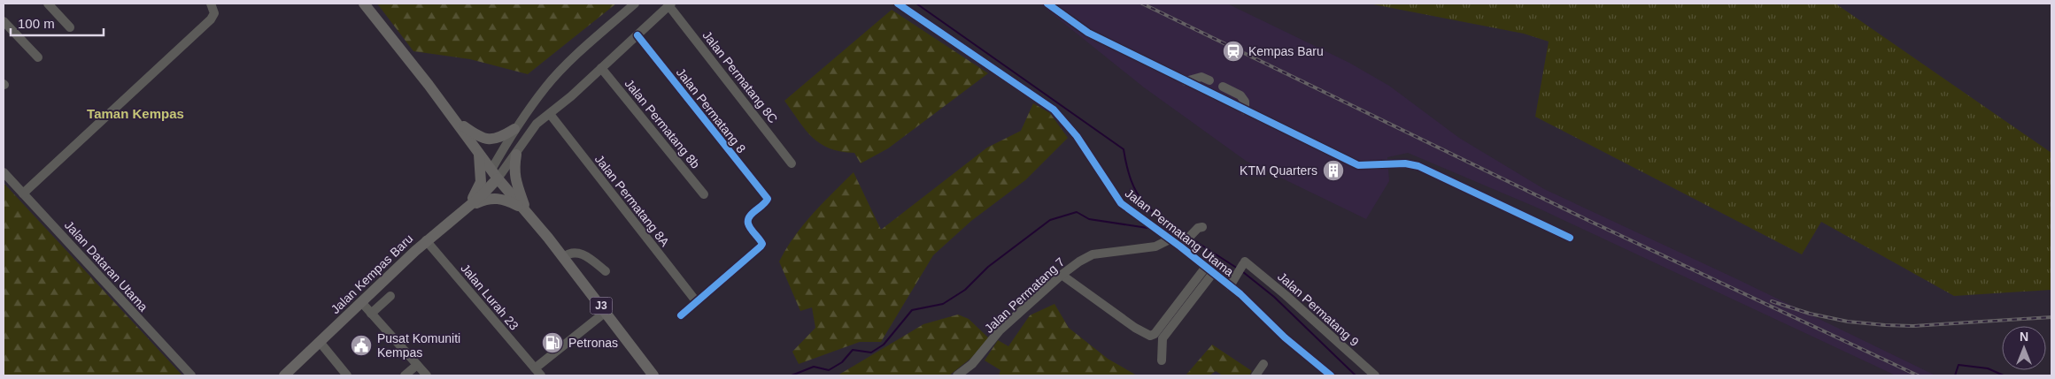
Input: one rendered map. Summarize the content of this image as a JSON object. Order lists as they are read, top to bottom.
{
  "streets": {
    "main road": ["Jalan Kempas Baru", "J3"],
    "street": [
      "Jalan Permatang 8C",
      "Jalan Permatang 8",
      "Jalan Permatang 8b",
      "Jalan Permatang 8A",
      "Jalan Permatang Utama",
      "Jalan Dataran Utama",
      "Jalan Permatang 7",
      "Jalan Lurah 23",
      "Jalan Permatang 9"
    ]
  },
  "crossings": [
    ["Jalan Permatang 8", "Jalan Permatang 8A"],
    ["Jalan Permatang Utama", "Jalan Permatang 7"],
    ["Jalan Permatang Utama", "Jalan Permatang 9"],
    ["Jalan Kempas Baru", "Jalan Lurah 23"],
    ["Jalan Kempas Baru", "J3"],
    ["Jalan Lurah 23", "J3"]
  ],
  "districts": ["Taman Kempas"],
  "places": {
    "station": ["Kempas Baru"],
    "building": ["KTM Quarters"],
    "fuel station": ["Petronas"],
    "public building": ["Pusat Komuniti Kempas"]
  },
  "scale_bar": "100 m",
  "north": "top"
}
